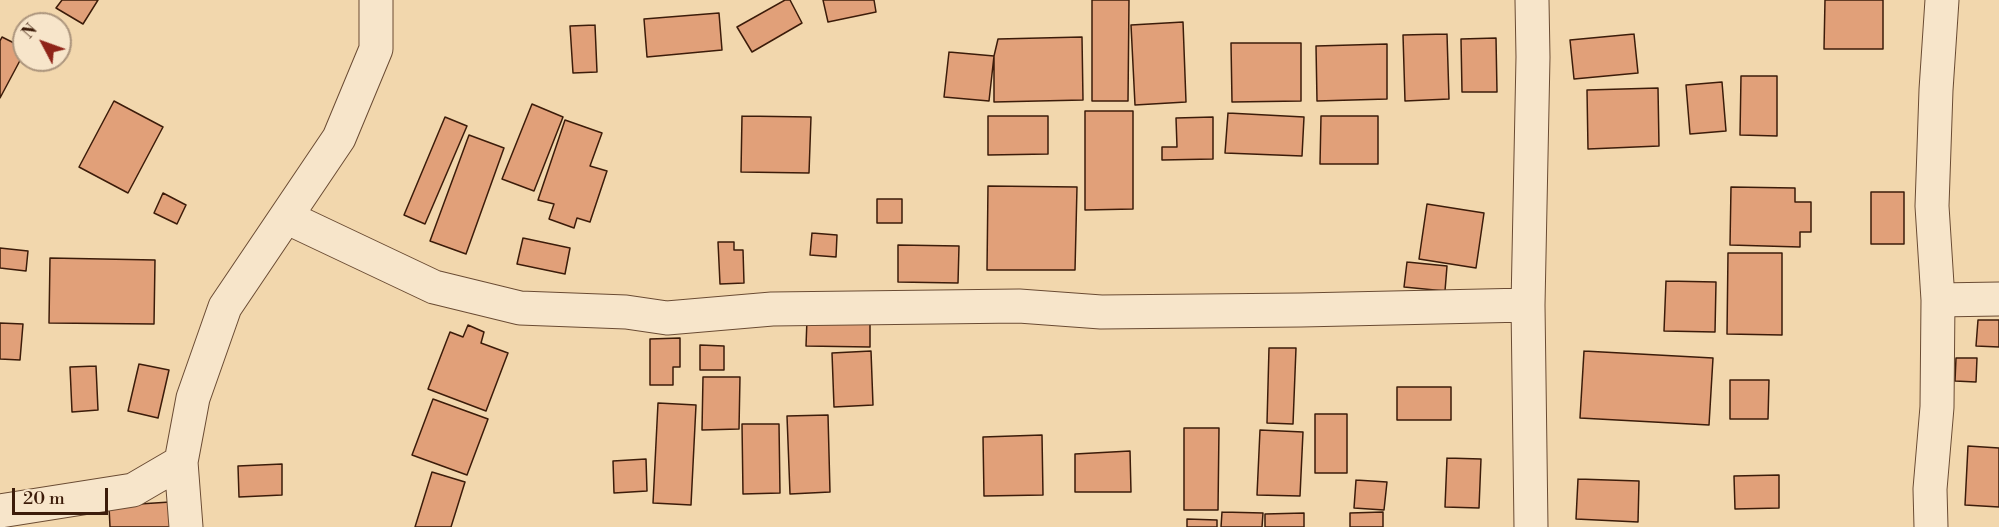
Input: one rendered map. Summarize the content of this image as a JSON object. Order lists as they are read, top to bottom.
{
  "scale_bar": "20 m",
  "north": "top left"
}
